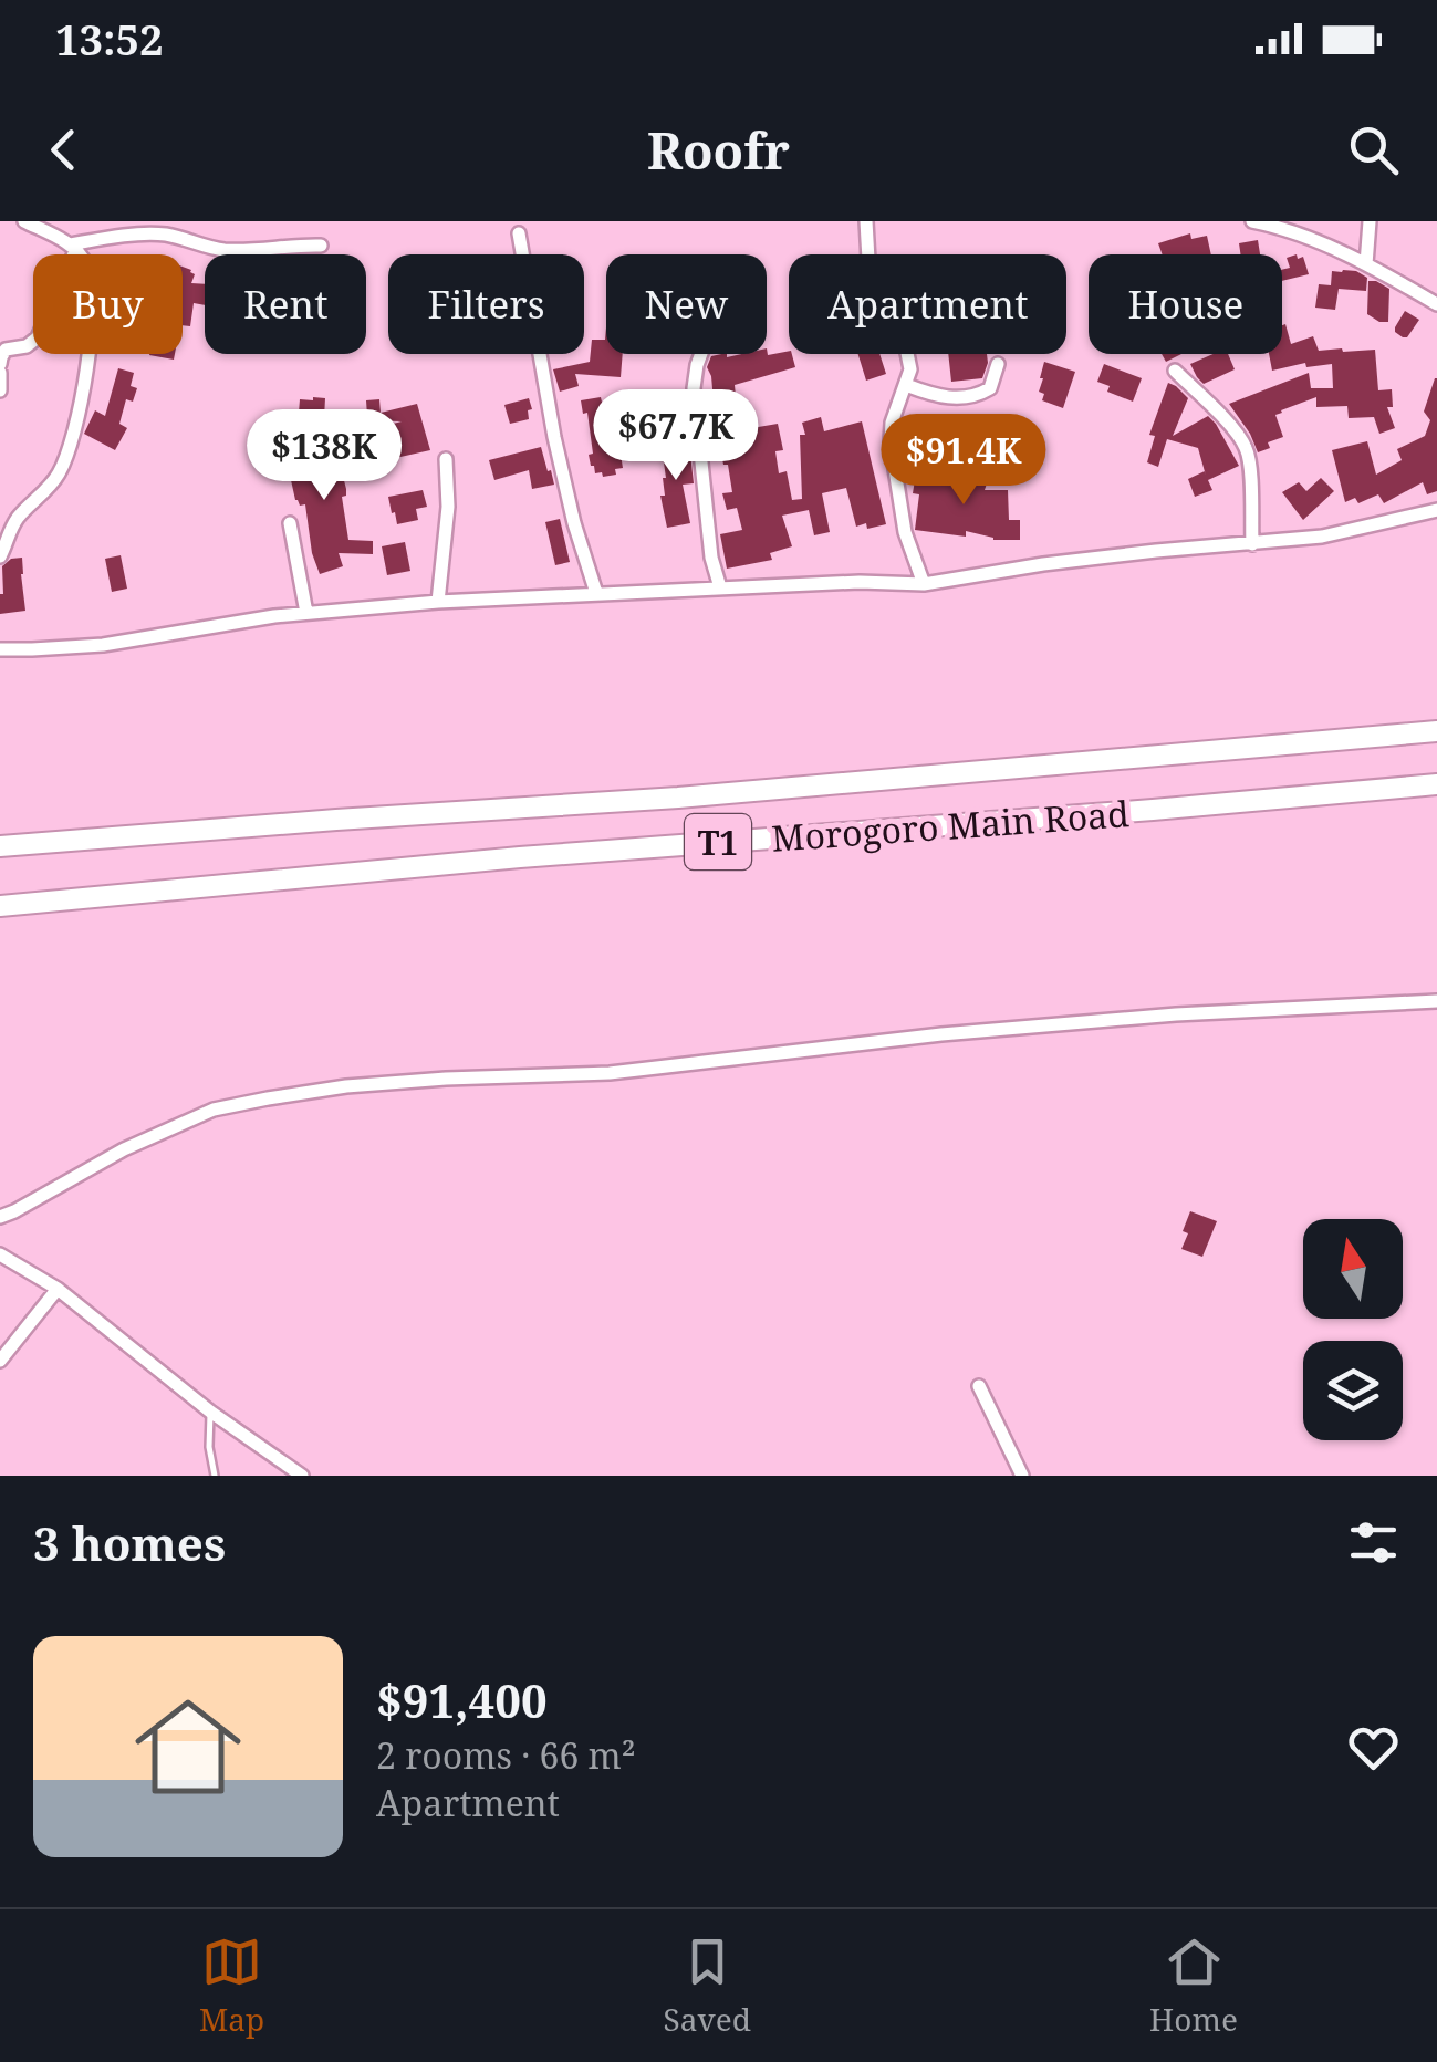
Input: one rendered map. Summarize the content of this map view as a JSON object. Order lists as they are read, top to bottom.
{
  "streets": {
    "highway": ["Morogoro Main Road", "T1"]
  },
  "north": "top",
  "page": {
    "status": "13:52",
    "header": "Roofr",
    "chip": [
      "Buy",
      "Rent",
      "Filters",
      "New",
      "Apartment",
      "House"
    ],
    "price": ["$67.7K", "$138K", "$91.4K"],
    "heading": "3 homes",
    "list": [
      {
        "name": "$91,400",
        "note": "2 rooms · 66 m² · Apartment"
      }
    ],
    "tabs": ["Map", "Saved", "Home"]
  }
}
